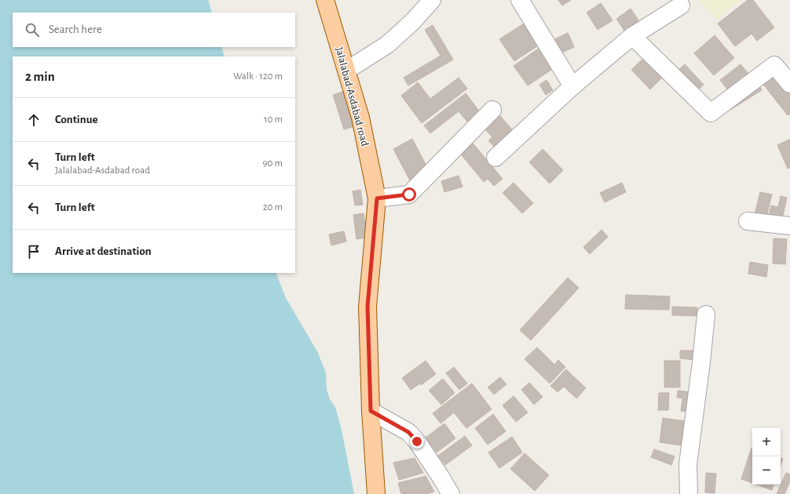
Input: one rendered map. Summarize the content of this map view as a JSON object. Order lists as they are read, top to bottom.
{
  "streets": {
    "main road": ["Jalalabad-Asdabad road"]
  },
  "page": {
    "search": "Search here",
    "heading": ["2 min", "Walk · 120 m"],
    "list": [
      ["Continue", "10 m"],
      ["Turn left", "Jalalabad-Asdabad road", "90 m"],
      ["Turn left", "20 m"],
      "Arrive at destination"
    ],
    "map_buttons": ["+", "−"]
  }
}
